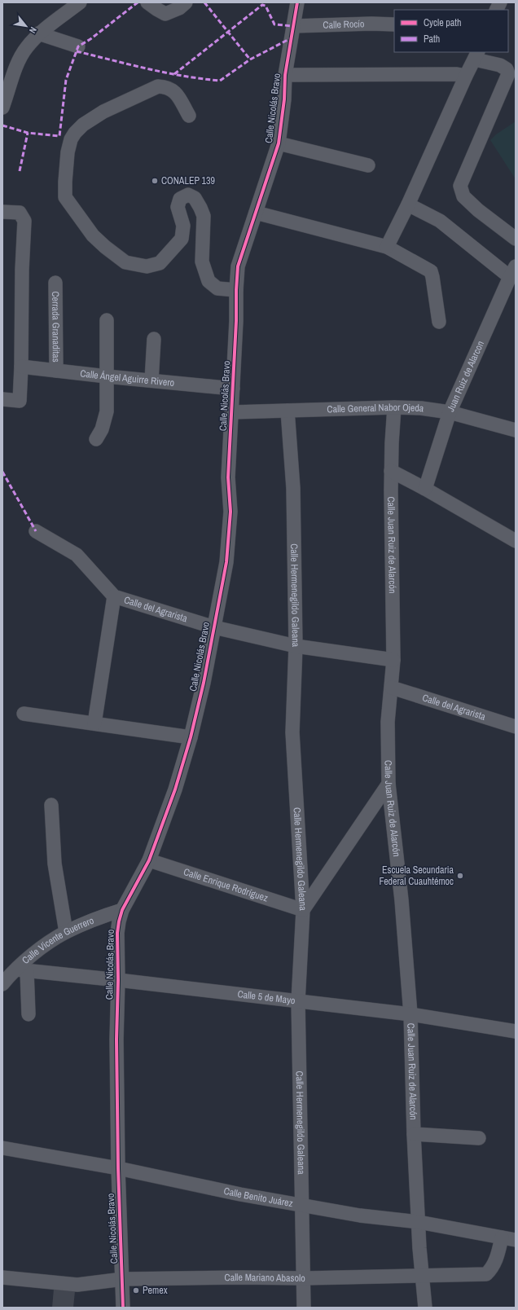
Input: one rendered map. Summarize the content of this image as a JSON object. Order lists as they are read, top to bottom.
{
  "streets": {
    "street": [
      "Calle Rocío",
      "Calle Nicolás Bravo",
      "Cerrada Granaditas",
      "Juan Ruiz de Alarcon",
      "Calle Ángel Aguirre Rivero",
      "Calle General Nabor Ojeda",
      "Calle Juan Ruiz de Alarcón",
      "Calle Hermenegildo Galeana",
      "Calle del Agrarista",
      "Calle Enrique Rodríguez",
      "Calle Vicente Guerrero",
      "Calle 5 de Mayo",
      "Calle Benito Juárez",
      "Calle Mariano Abasolo"
    ]
  },
  "crossings": [
    ["Calle Rocío", "Calle Nicolás Bravo"],
    ["Calle Nicolás Bravo", "Calle Ángel Aguirre Rivero"],
    ["Calle Nicolás Bravo", "Calle General Nabor Ojeda"],
    ["Calle Nicolás Bravo", "Calle del Agrarista"],
    ["Calle Nicolás Bravo", "Calle Enrique Rodríguez"],
    ["Calle Nicolás Bravo", "Calle Vicente Guerrero"],
    ["Calle Nicolás Bravo", "Calle 5 de Mayo"],
    ["Calle Nicolás Bravo", "Calle Benito Juárez"],
    ["Calle Nicolás Bravo", "Calle Mariano Abasolo"],
    ["Cerrada Granaditas", "Calle Ángel Aguirre Rivero"],
    ["Juan Ruiz de Alarcon", "Calle General Nabor Ojeda"],
    ["Calle General Nabor Ojeda", "Calle Juan Ruiz de Alarcón"],
    ["Calle General Nabor Ojeda", "Calle Hermenegildo Galeana"],
    ["Calle Juan Ruiz de Alarcón", "Calle del Agrarista"],
    ["Calle Juan Ruiz de Alarcón", "Calle 5 de Mayo"],
    ["Calle Juan Ruiz de Alarcón", "Calle Benito Juárez"],
    ["Calle Juan Ruiz de Alarcón", "Calle Mariano Abasolo"],
    ["Calle Hermenegildo Galeana", "Calle del Agrarista"],
    ["Calle Hermenegildo Galeana", "Calle Enrique Rodríguez"],
    ["Calle Hermenegildo Galeana", "Calle 5 de Mayo"],
    ["Calle Hermenegildo Galeana", "Calle Benito Juárez"],
    ["Calle Hermenegildo Galeana", "Calle Mariano Abasolo"],
    ["Calle Vicente Guerrero", "Calle 5 de Mayo"],
    ["Calle Benito Juárez", "Calle Mariano Abasolo"]
  ],
  "places": ["CONALEP 139", "Escuela Secundaria Federal Cuauhtémoc", "Pemex"],
  "legend": ["Cycle path", "Path"],
  "north": "bottom right"
}
